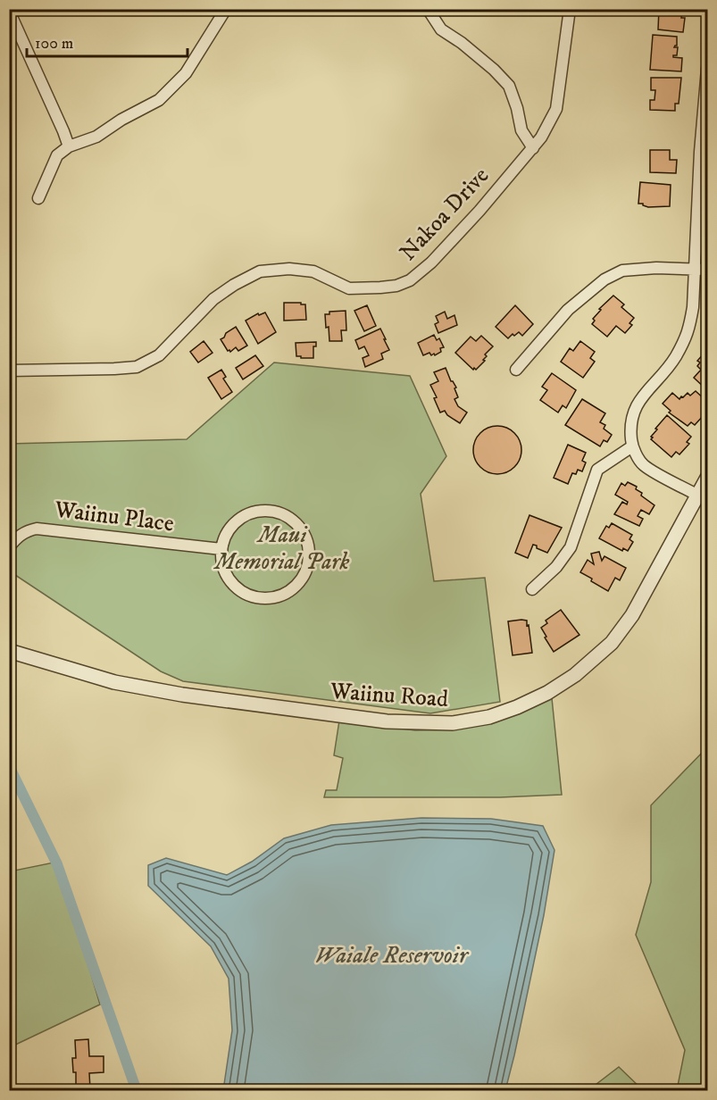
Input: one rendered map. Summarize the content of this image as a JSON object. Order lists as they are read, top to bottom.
{
  "streets": {
    "street": ["Nakoa Drive", "Waiinu Place", "Waiinu Road"]
  },
  "water": ["Waiale Reservoir"],
  "parks": ["Maui Memorial Park"],
  "scale_bar": "100 m"
}
